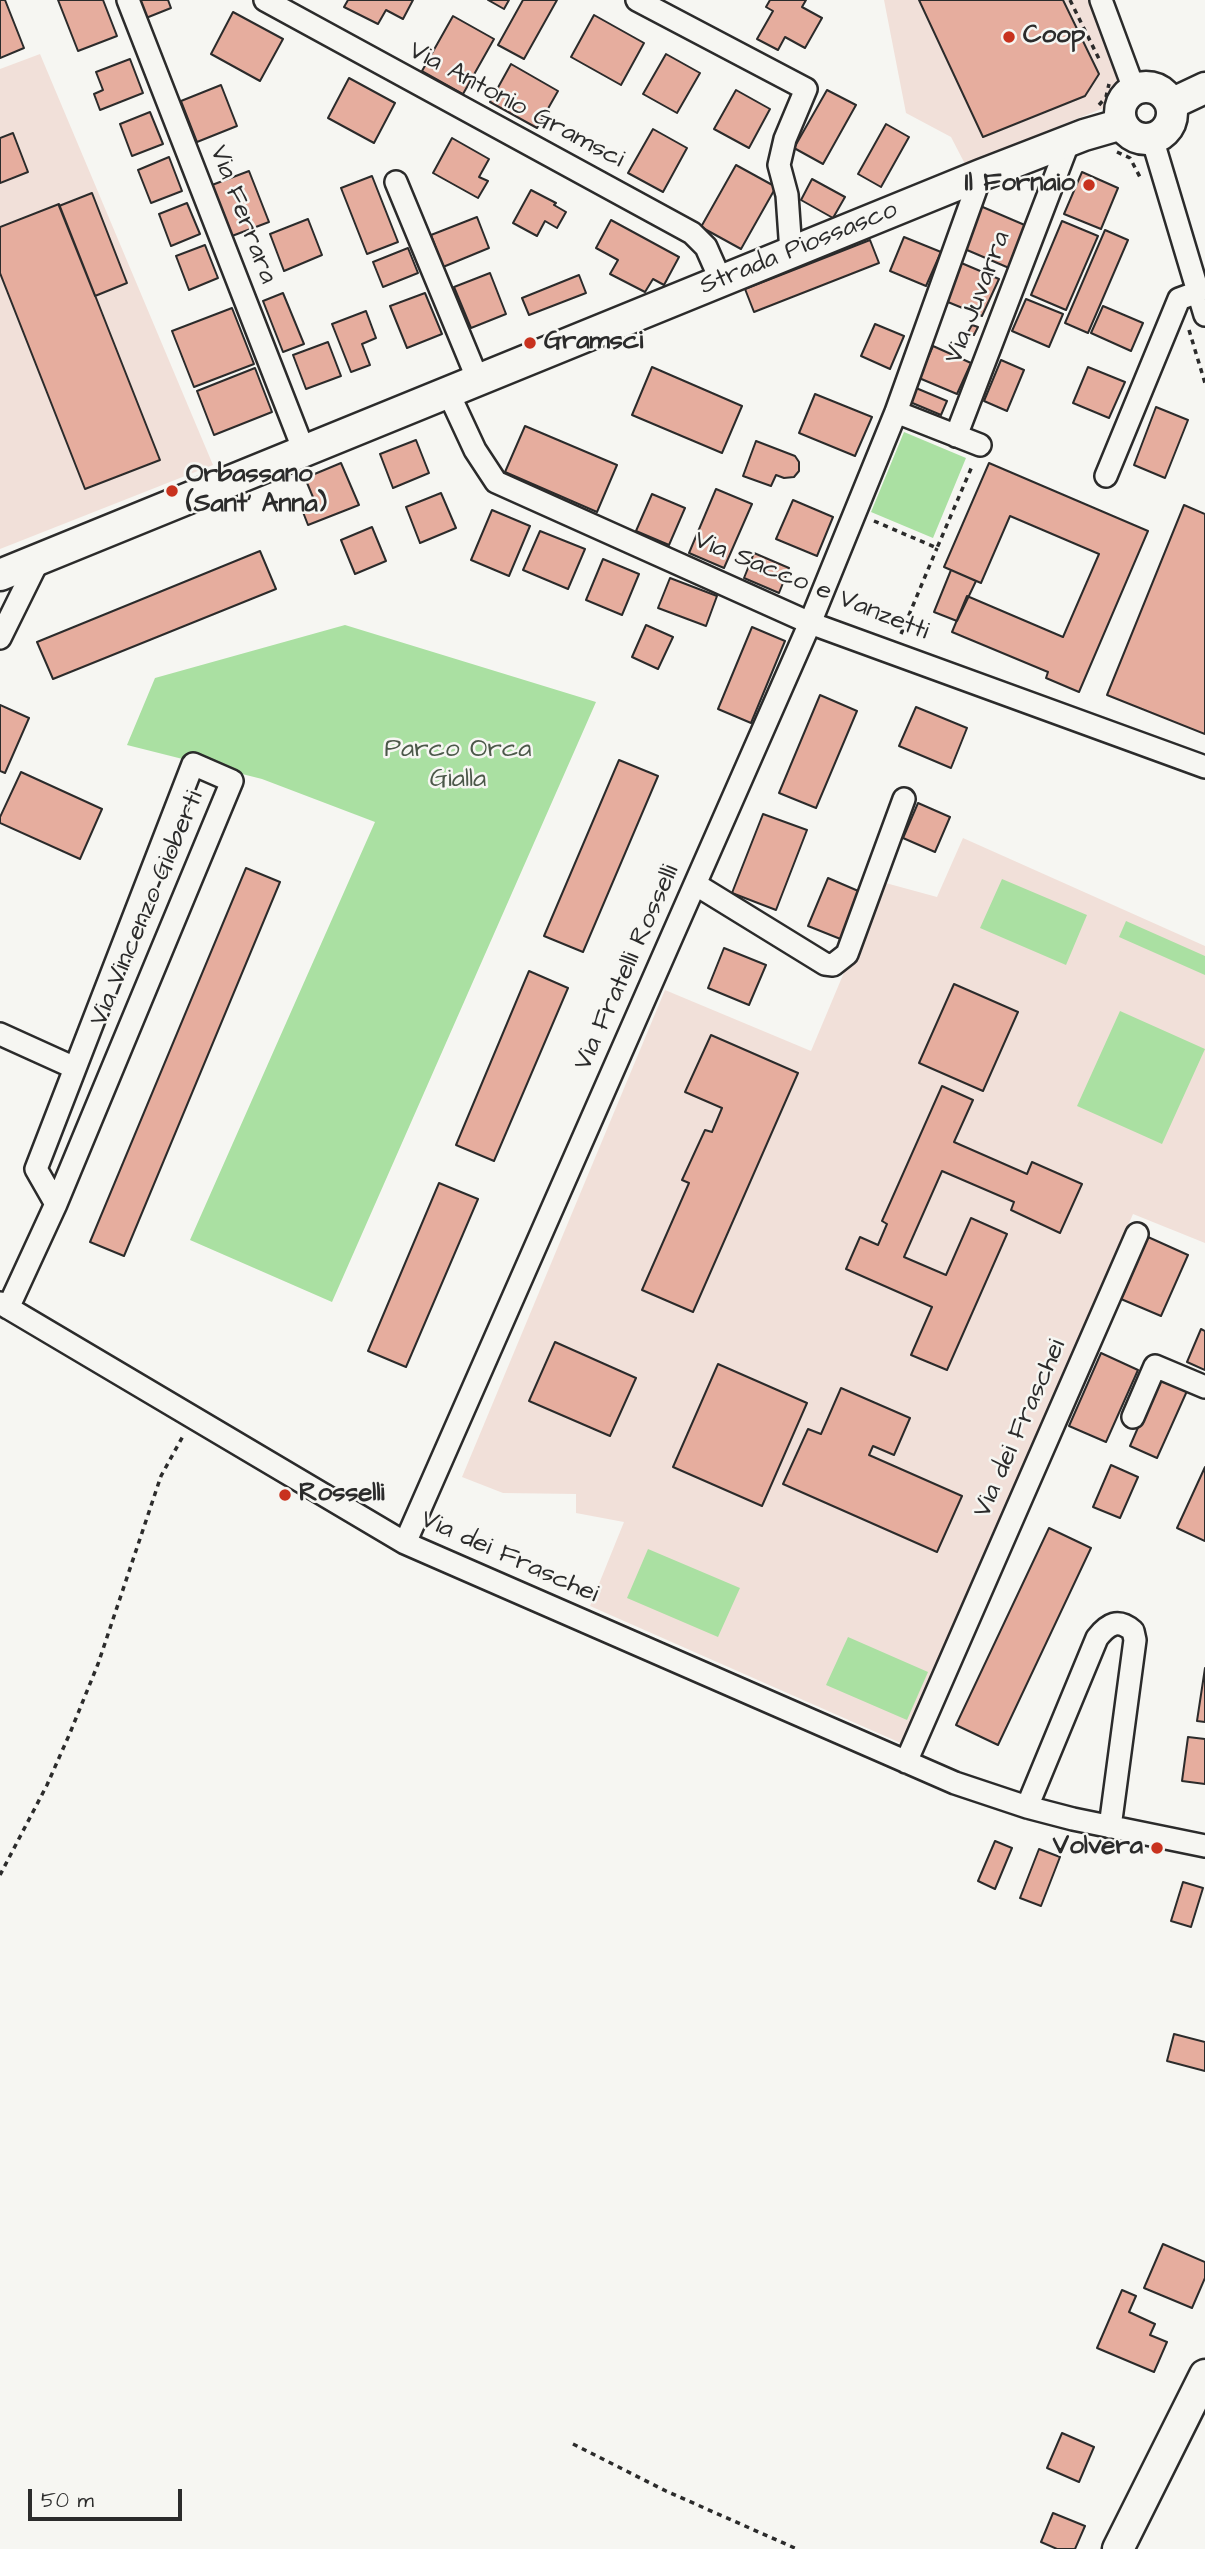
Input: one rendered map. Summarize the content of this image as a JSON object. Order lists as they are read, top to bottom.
{
  "streets": {
    "street": [
      "Via Antonio Gramsci",
      "Via Ferrara",
      "Strada Piossasco",
      "Via Juvarra",
      "Via Sacco e Vanzetti",
      "Via Vincenzo Gioberti",
      "Via Fratelli Rosselli",
      "Via dei Fraschei"
    ]
  },
  "crossings": [
    ["Via Antonio Gramsci", "Strada Piossasco"],
    ["Via Ferrara", "Strada Piossasco"],
    ["Strada Piossasco", "Via Juvarra"],
    ["Strada Piossasco", "Via Sacco e Vanzetti"],
    ["Strada Piossasco", "Via Fratelli Rosselli"],
    ["Via Sacco e Vanzetti", "Via Fratelli Rosselli"],
    ["Via Vincenzo Gioberti", "Via dei Fraschei"],
    ["Via Fratelli Rosselli", "Via dei Fraschei"]
  ],
  "parks": ["Parco Orca Gialla"],
  "places": [
    "Coop",
    "Il Fornaio",
    "Gramsci",
    "Orbassano (Sant' Anna)",
    "Rosselli",
    "Volvera"
  ],
  "scale_bar": "50 m"
}
